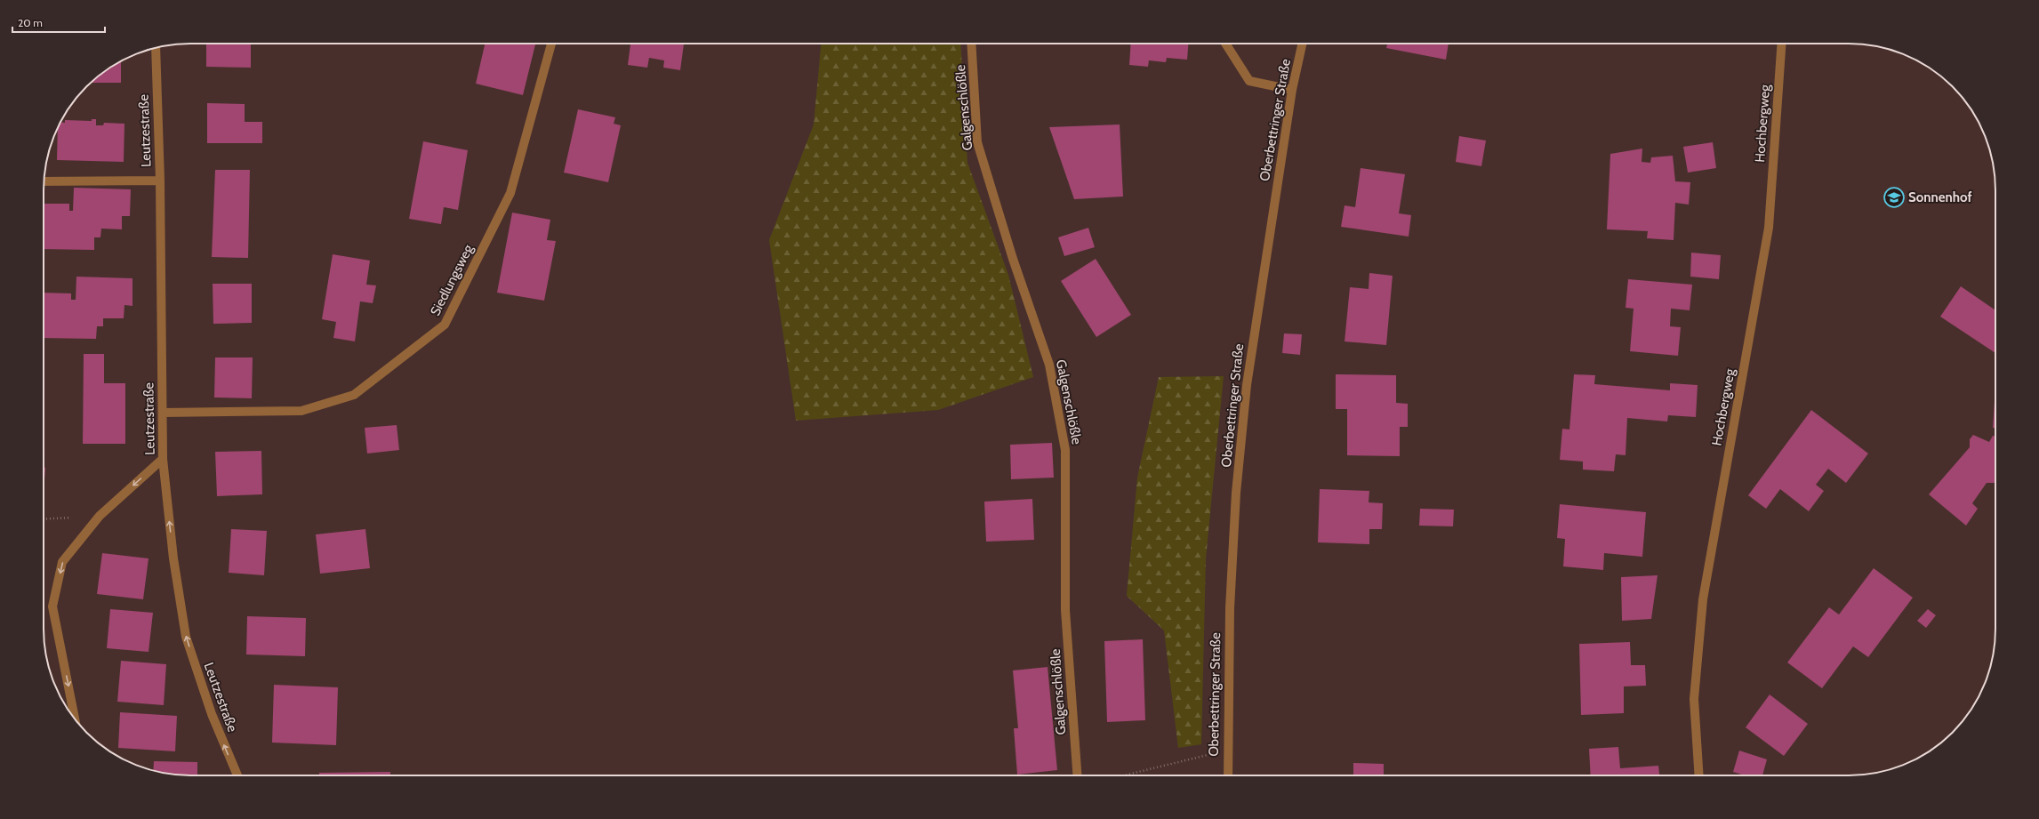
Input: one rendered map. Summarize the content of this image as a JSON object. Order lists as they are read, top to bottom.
{
  "streets": {
    "street": [
      "Galgenschlößle",
      "Oberbettringer Straße",
      "Hochbergweg",
      "Leutzestraße",
      "Siedlungsweg"
    ]
  },
  "crossings": [
    ["Leutzestraße", "Siedlungsweg"]
  ],
  "one_way": ["Leutzestraße"],
  "places": {
    "school or university": ["Sonnenhof"]
  },
  "scale_bar": "20 m"
}
